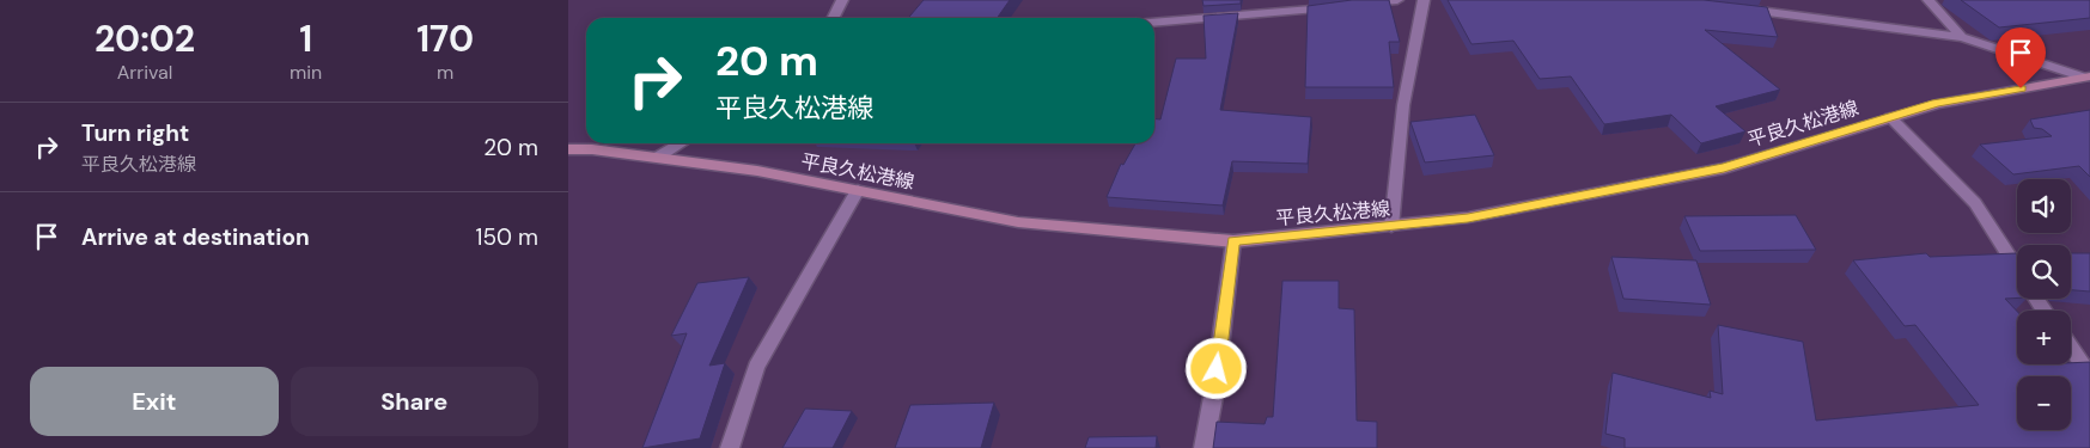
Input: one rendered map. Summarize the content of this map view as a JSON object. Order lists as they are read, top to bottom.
{
  "streets": {
    "main road": ["平良久松港線"]
  },
  "page": {
    "eta": [
      "20:02",
      "Arrival",
      "1",
      "min",
      "170",
      "m"
    ],
    "turn": ["20 m", "平良久松港線"],
    "list": [
      {
        "name": "Turn right",
        "note": "平良久松港線",
        "value": "20 m"
      },
      {
        "name": "Arrive at destination",
        "value": "150 m"
      }
    ],
    "map_buttons": ["+", "−"],
    "buttons": ["Exit", "Share"]
  }
}
